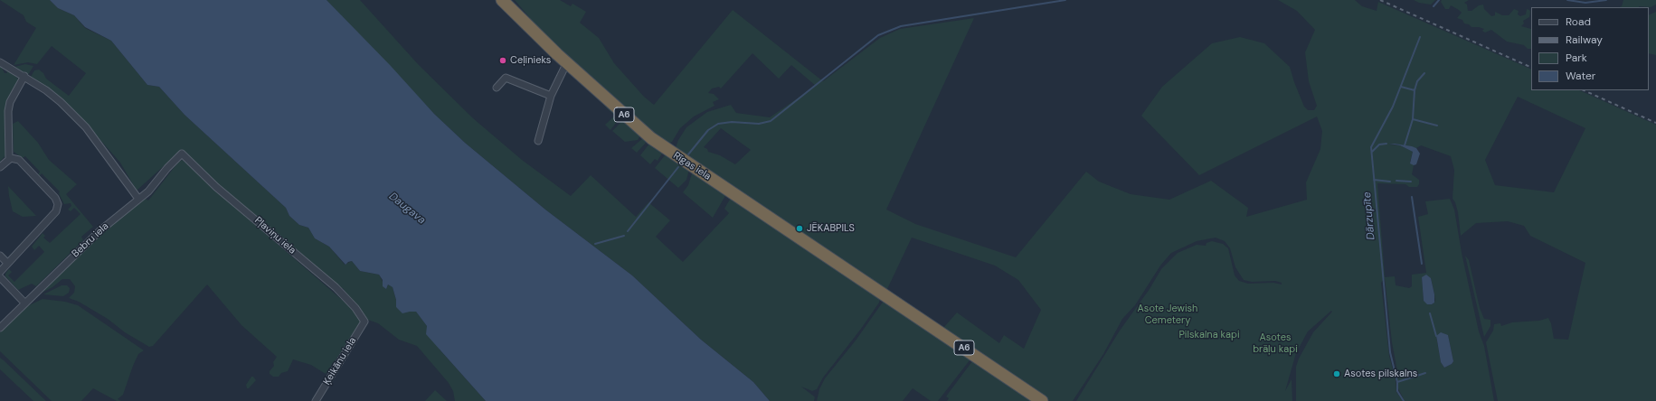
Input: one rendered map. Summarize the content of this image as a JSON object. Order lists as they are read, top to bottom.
{
  "streets": {
    "highway": ["A6", "Rīgas iela"],
    "street": ["Pļaviņu iela", "Bebru iela", "Ķeikānu iela"]
  },
  "crossings": [
    ["Pļaviņu iela", "Bebru iela"],
    ["Pļaviņu iela", "Ķeikānu iela"]
  ],
  "water": ["Daugava", "Dārzupīte"],
  "parks": ["Asote Jewish Cemetery", "Pilskalna kapi", "Asotes brāļu kapi"],
  "places": ["Ceļinieks", "JĒKABPILS", "Asotes pilskalns"],
  "legend": [
    "Road",
    "Railway",
    "Park",
    "Water"
  ]
}
